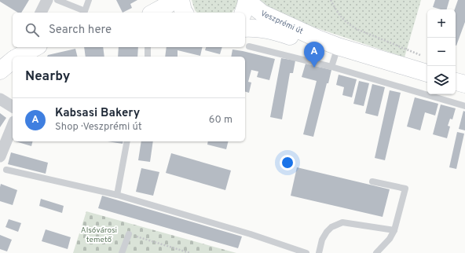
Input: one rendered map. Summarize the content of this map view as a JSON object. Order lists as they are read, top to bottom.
{
  "streets": {
    "main road": ["Veszprémi út"]
  },
  "parks": ["Alsóvárosi temető"],
  "page": {
    "map_buttons": ["+", "−"],
    "search": "Search here",
    "pins": "A",
    "heading": "Nearby",
    "list": [
      {
        "mark": "A",
        "name": "Kabsasi Bakery",
        "note": "Shop · Veszprémi út",
        "value": "60 m"
      }
    ]
  }
}
